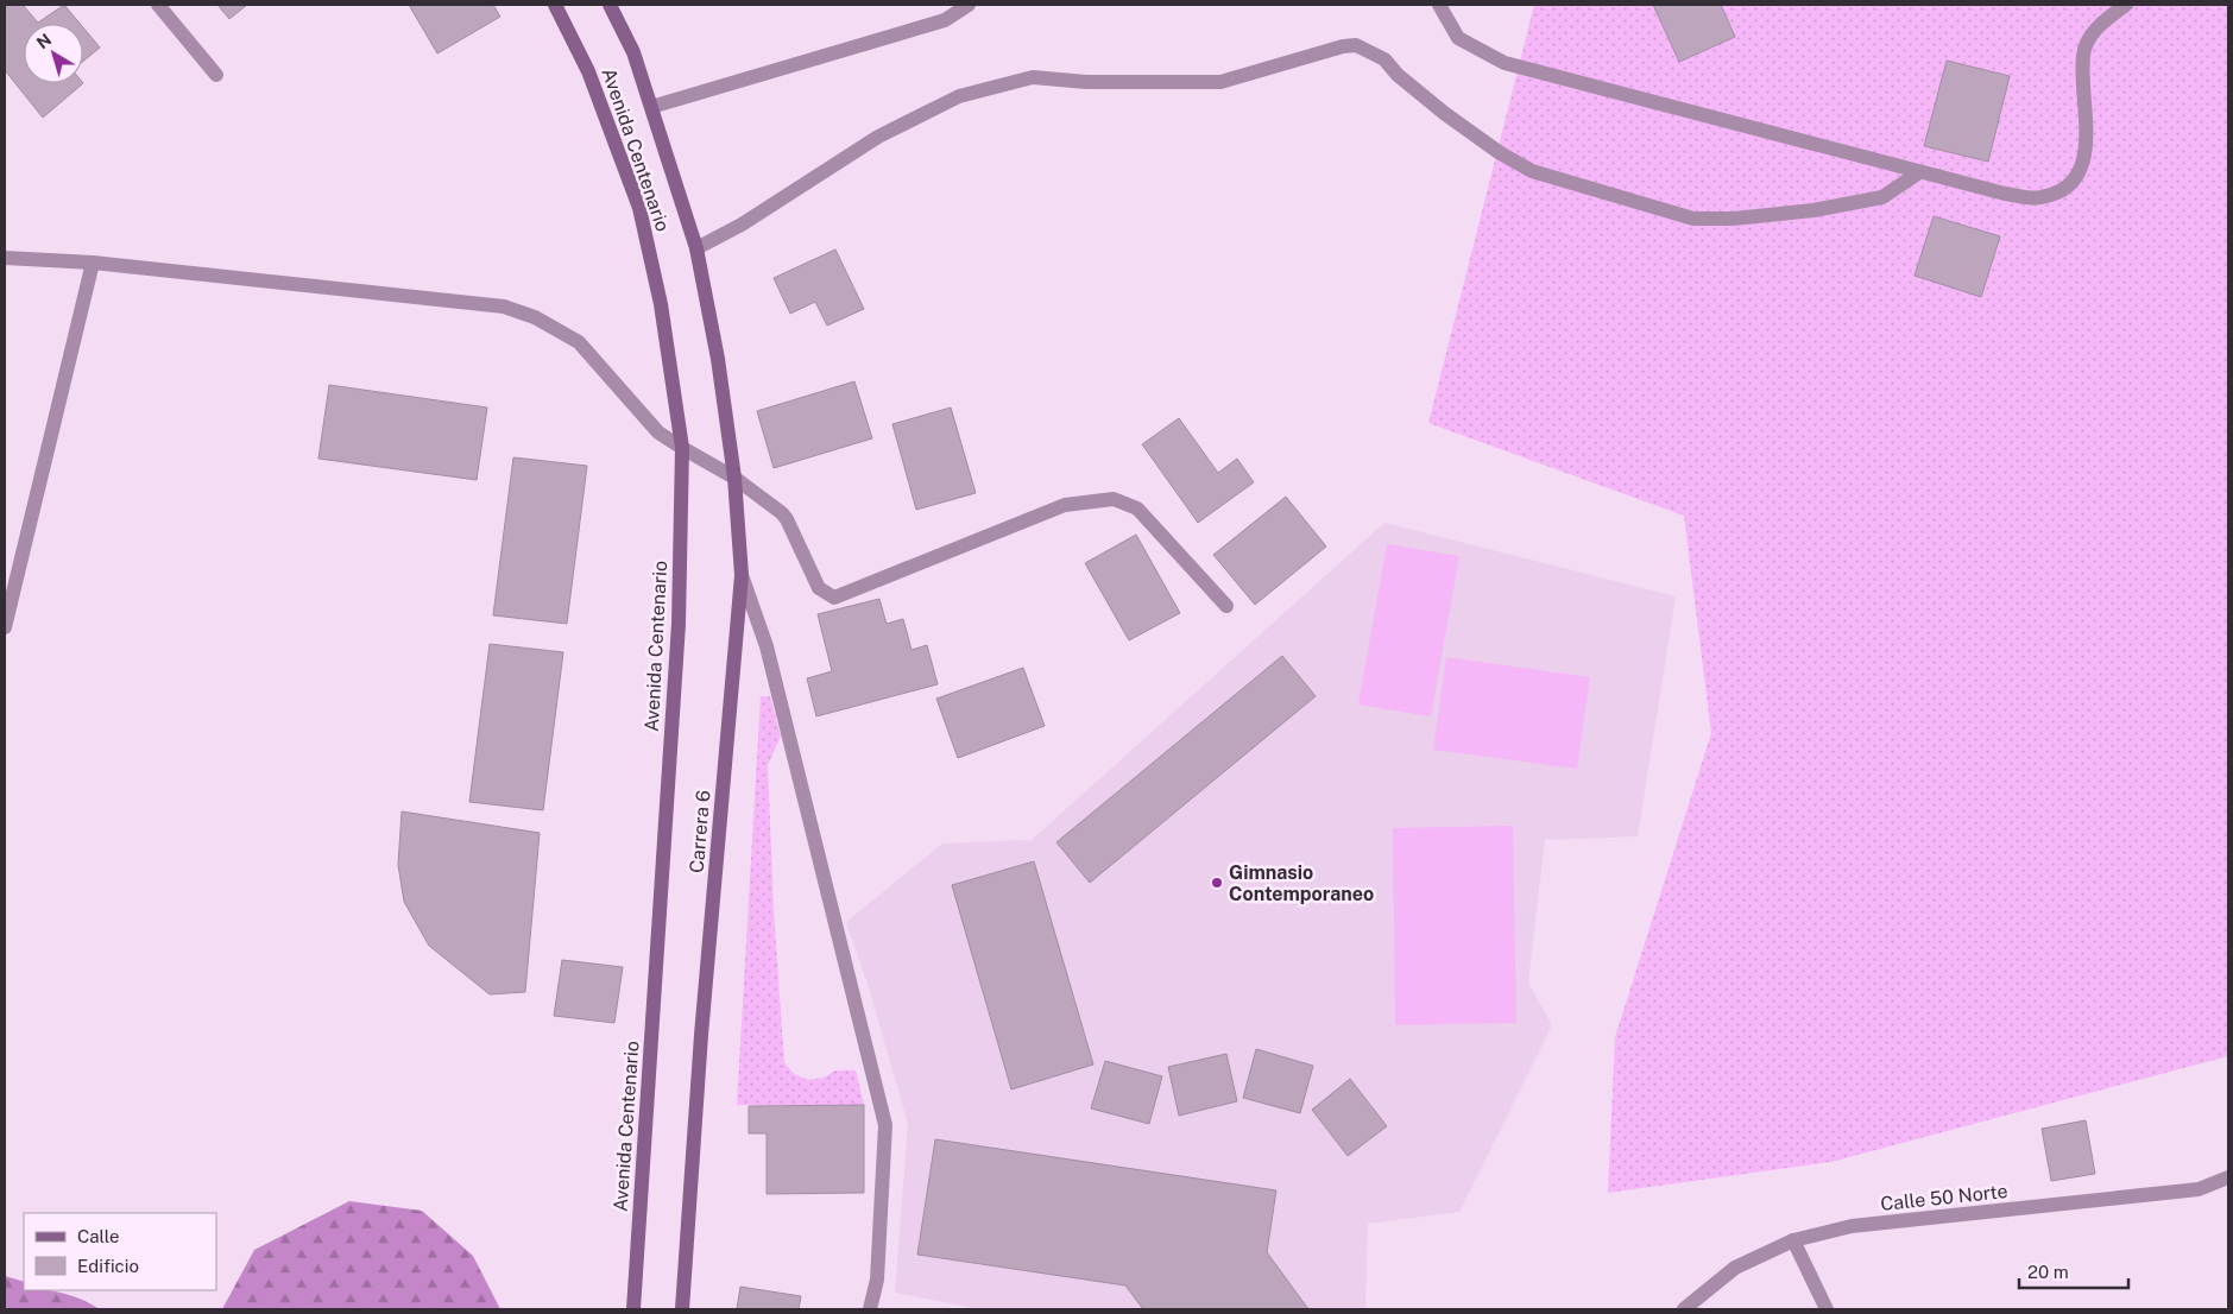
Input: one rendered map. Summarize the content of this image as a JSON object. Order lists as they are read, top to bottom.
{
  "streets": {
    "main road": ["Avenida Centenario", "Carrera 6"],
    "street": ["Calle 50 Norte"]
  },
  "places": ["Gimnasio Contemporaneo"],
  "legend": ["Calle", "Edificio"],
  "scale_bar": "20 m",
  "north": "top left"
}
